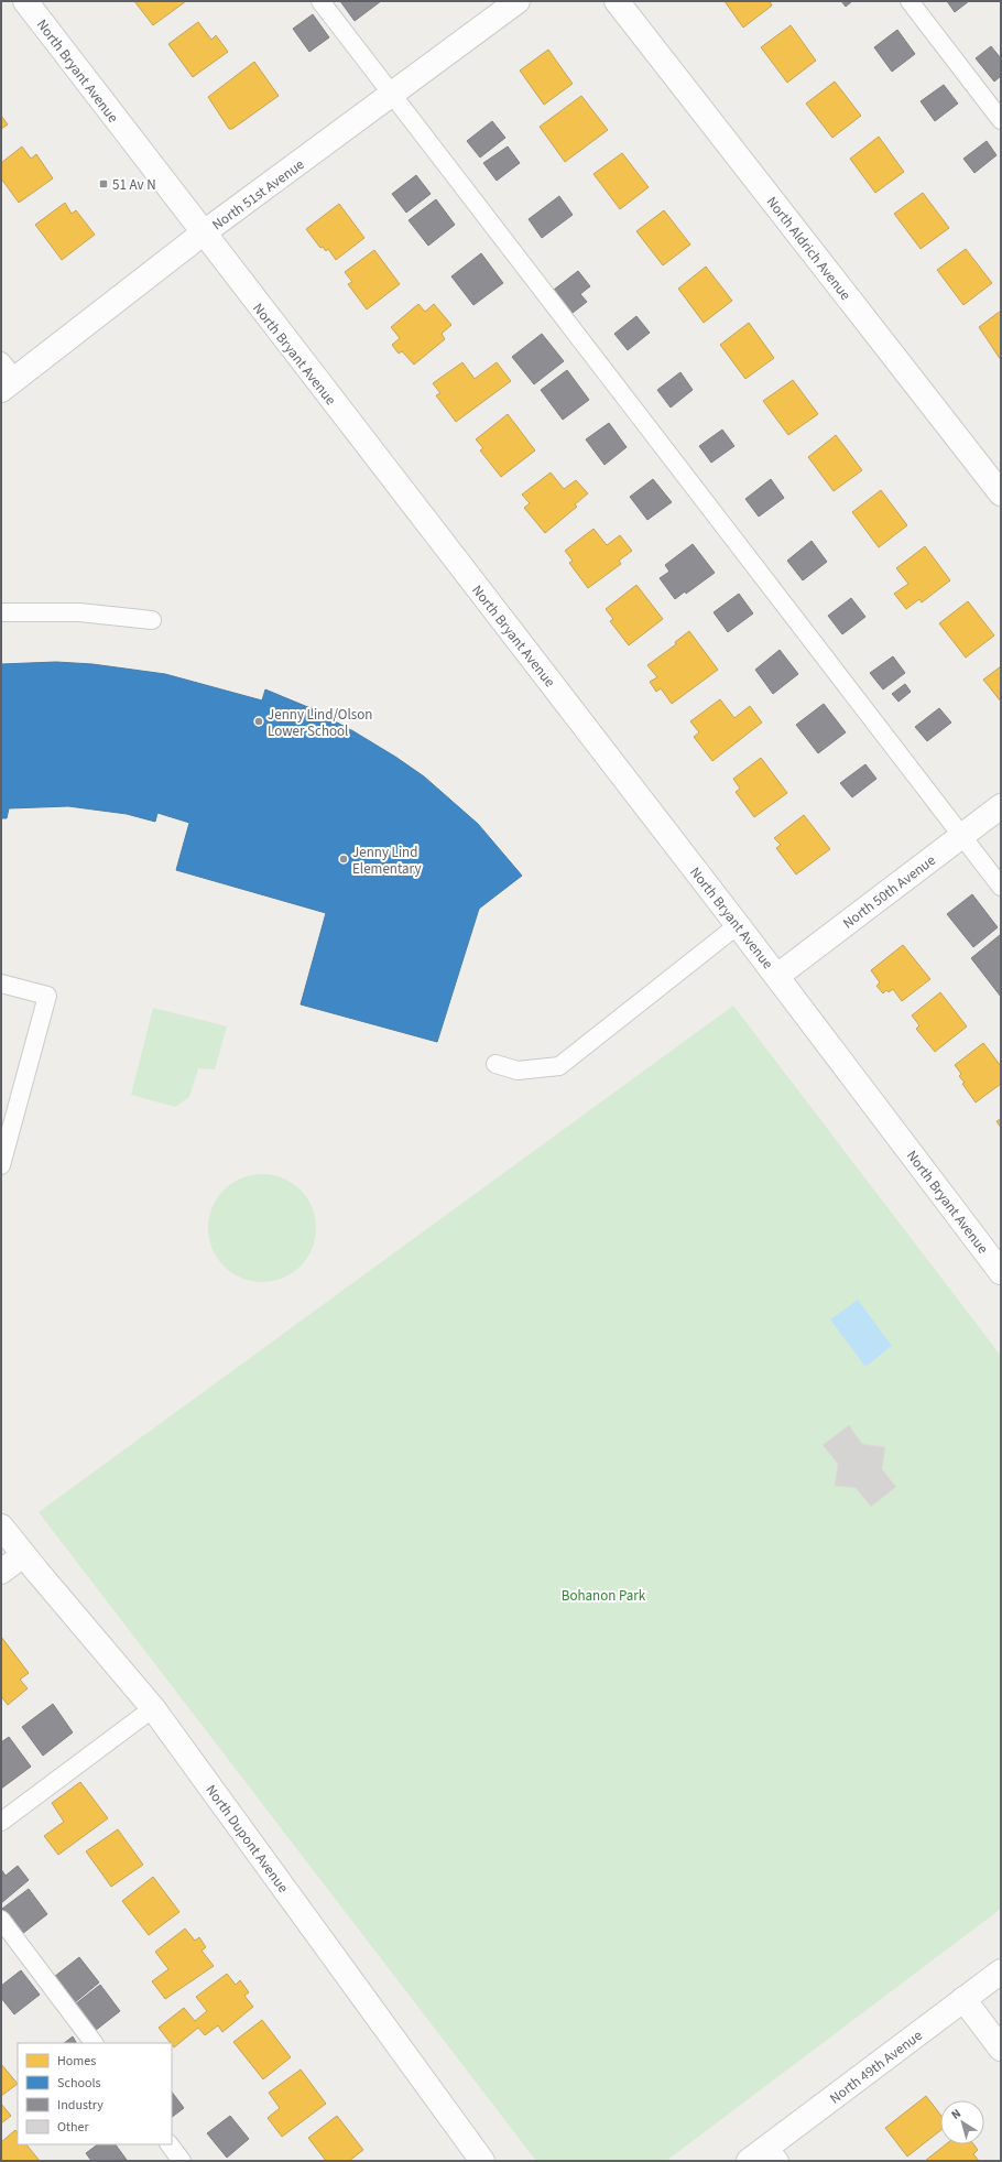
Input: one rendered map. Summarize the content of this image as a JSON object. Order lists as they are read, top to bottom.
{
  "streets": {
    "street": [
      "North Bryant Avenue",
      "North 51st Avenue",
      "North Aldrich Avenue",
      "North 50th Avenue",
      "North Dupont Avenue",
      "North 49th Avenue"
    ]
  },
  "crossings": [
    ["North Bryant Avenue", "North 51st Avenue"],
    ["North Bryant Avenue", "North 50th Avenue"]
  ],
  "parks": ["Bohanon Park"],
  "places": {
    "transit": ["51 Av N"],
    "other": ["Jenny Lind/Olson Lower School", "Jenny Lind Elementary"]
  },
  "legend": [
    "Homes",
    "Schools",
    "Industry",
    "Other"
  ],
  "north": "top left"
}
